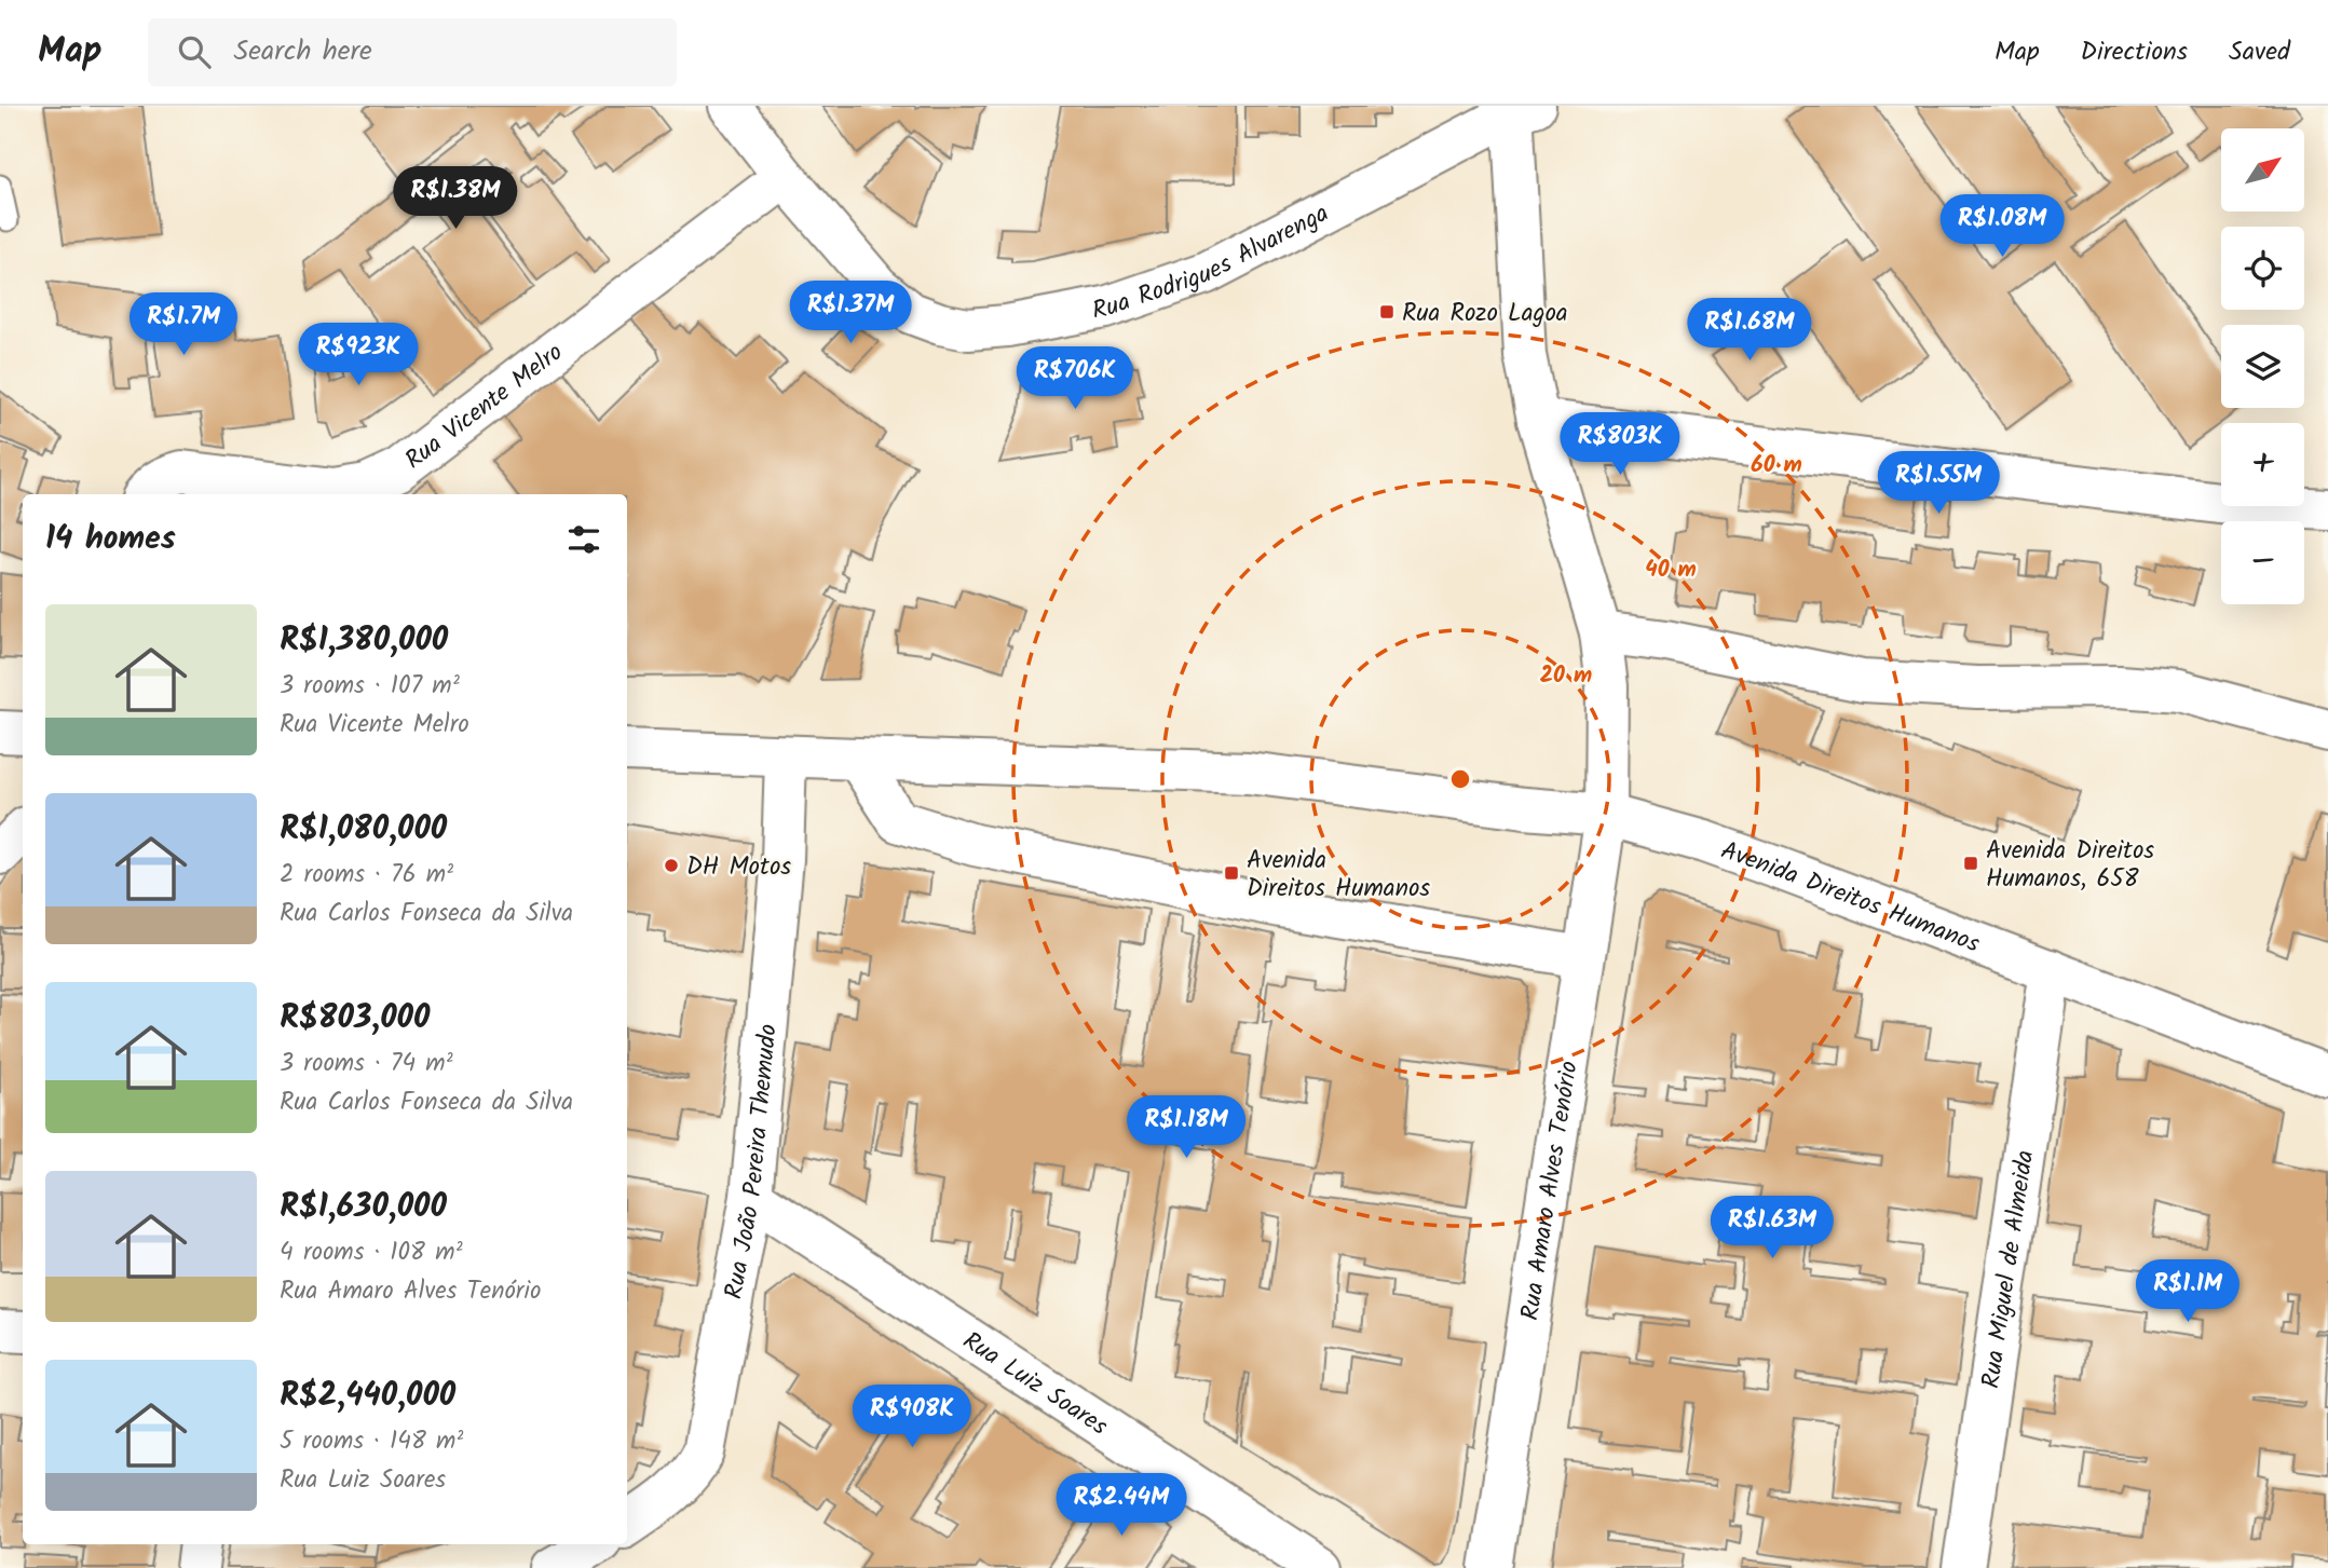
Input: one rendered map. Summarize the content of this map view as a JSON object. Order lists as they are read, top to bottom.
{
  "streets": {
    "street": [
      "Rua Rodrigues Alvarenga",
      "Rua Vicente Melro",
      "Avenida Direitos Humanos",
      "Rua João Pereira Themudo",
      "Rua Amaro Alves Tenório",
      "Rua Miguel de Almeida",
      "Rua Luiz Soares"
    ]
  },
  "crossings": [
    ["Rua Rodrigues Alvarenga", "Rua Vicente Melro"],
    ["Avenida Direitos Humanos", "Rua João Pereira Themudo"],
    ["Avenida Direitos Humanos", "Rua Amaro Alves Tenório"],
    ["Avenida Direitos Humanos", "Rua Miguel de Almeida"],
    ["Rua João Pereira Themudo", "Rua Luiz Soares"]
  ],
  "places": {
    "transit": ["Rua Rozo Lagoa", "Avenida Direitos Humanos, 658", "Avenida Direitos Humanos"],
    "other": ["DH Motos"]
  },
  "north": "top right",
  "page": {
    "header": "Map",
    "search": "Search here",
    "nav": ["Map", "Directions", "Saved"],
    "map_buttons": ["+", "−"],
    "price": [
      "R$1.38M",
      "R$1.08M",
      "R$1.37M",
      "R$1.7M",
      "R$1.68M",
      "R$923K",
      "R$706K",
      "R$803K",
      "R$1.55M",
      "R$1.18M",
      "R$1.63M",
      "R$1.1M",
      "R$908K",
      "R$2.44M"
    ],
    "heading": "14 homes",
    "list": [
      {
        "name": "R$1,380,000",
        "note": "3 rooms · 107 m² · Rua Vicente Melro"
      },
      {
        "name": "R$1,080,000",
        "note": "2 rooms · 76 m² · Rua Carlos Fonseca da Silva"
      },
      {
        "name": "R$803,000",
        "note": "3 rooms · 74 m² · Rua Carlos Fonseca da Silva"
      },
      {
        "name": "R$1,630,000",
        "note": "4 rooms · 108 m² · Rua Amaro Alves Tenório"
      },
      {
        "name": "R$2,440,000",
        "note": "5 rooms · 148 m² · Rua Luiz Soares"
      }
    ]
  },
  "rings": ["60 m", "40 m", "20 m"]
}
